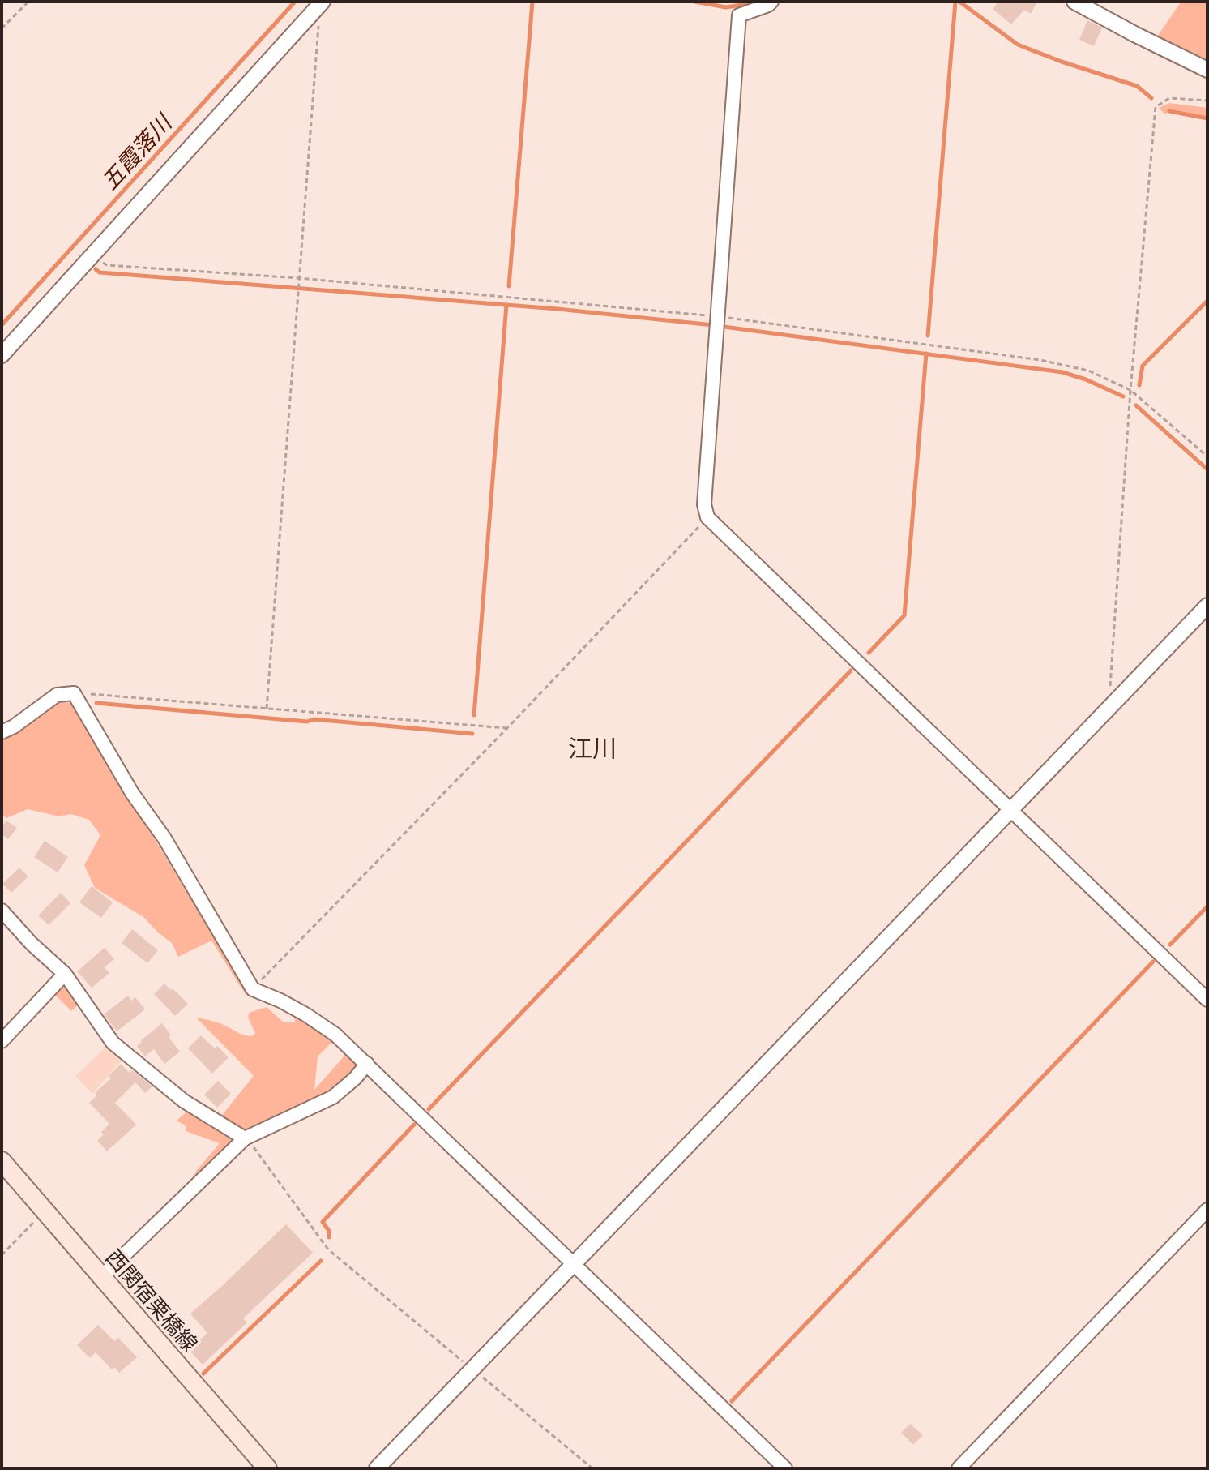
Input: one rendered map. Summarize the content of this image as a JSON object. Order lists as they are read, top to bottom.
{
  "streets": {
    "main road": ["西関宿栗橋線"]
  },
  "districts": ["江川"],
  "water": ["五霞落川"]
}
